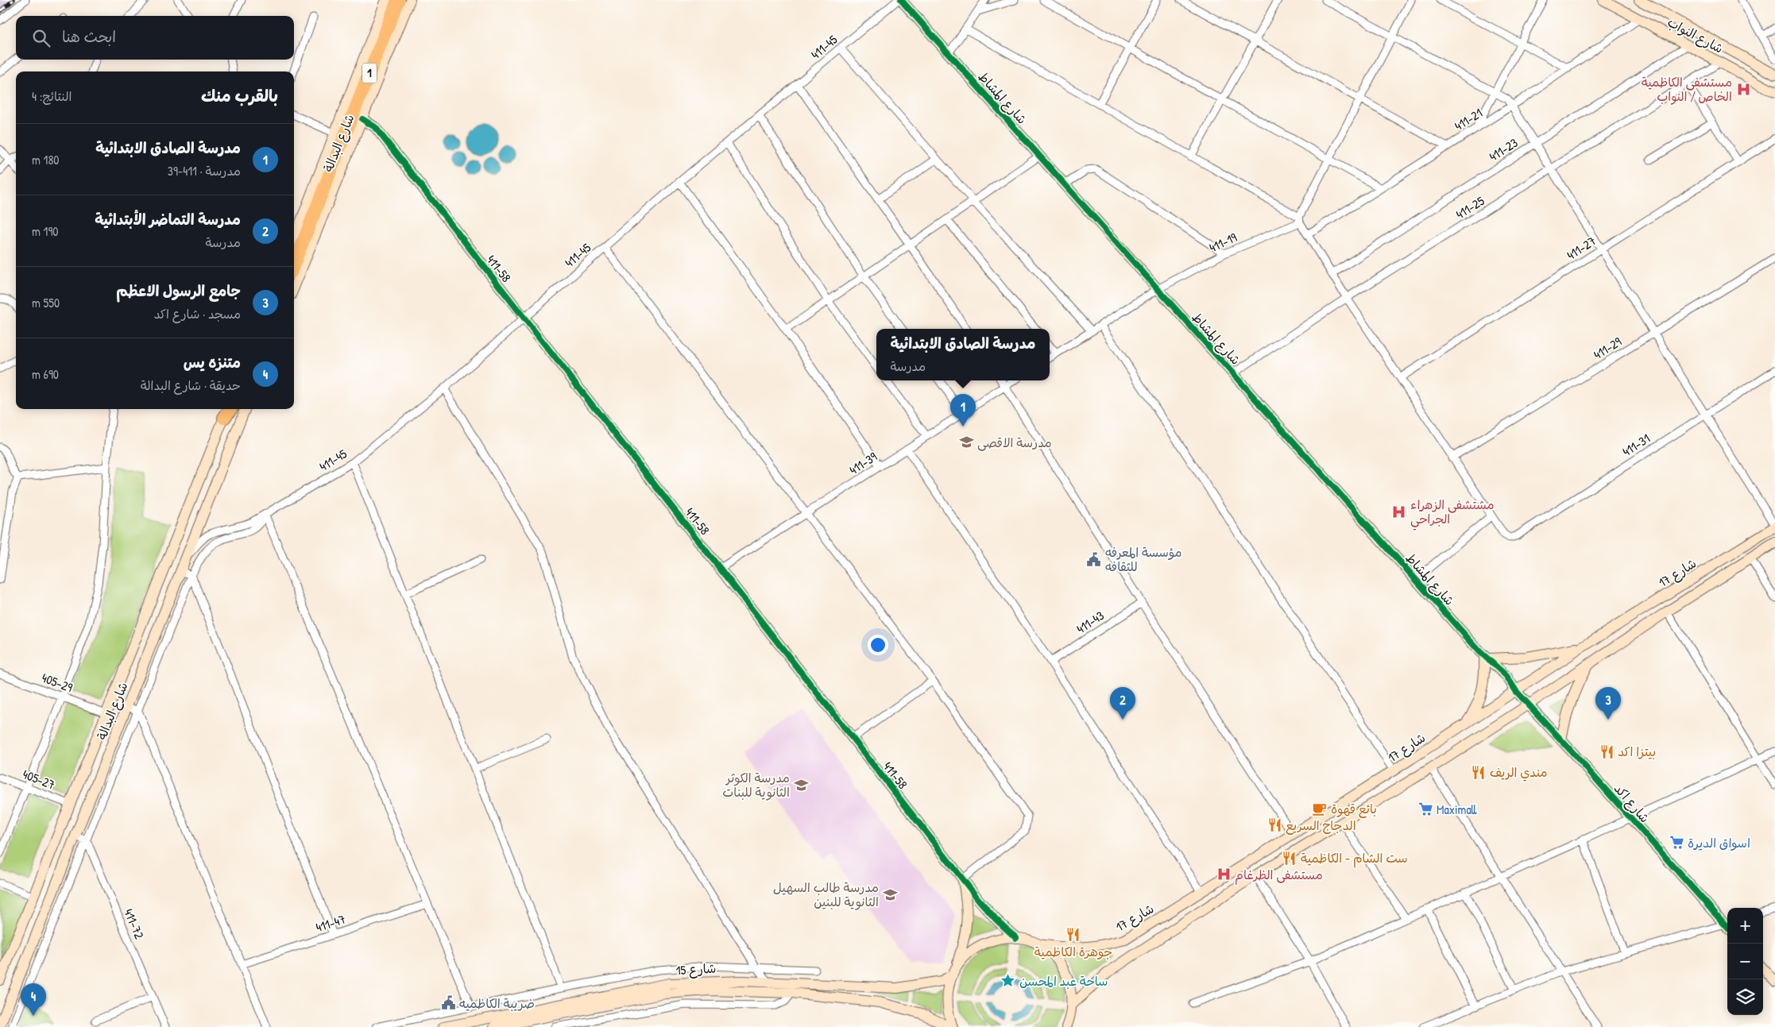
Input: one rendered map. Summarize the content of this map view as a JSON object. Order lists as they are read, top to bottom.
{
  "streets": {
    "highway": ["1"],
    "street": [
      "شارع النواب",
      "411-45",
      "شارع المشاط",
      "411-21",
      "شارع البدالة",
      "411-23",
      "411-25",
      "411-19",
      "411-27",
      "411-58",
      "411-29",
      "411-31",
      "411-39",
      "شارع 17",
      "411-43",
      "405-29",
      "405-27",
      "شارع اكد",
      "411-47",
      "411-72",
      "شارع 15"
    ]
  },
  "crossings": [
    ["شارع النواب", "411-21"],
    ["شارع النواب", "411-23"],
    ["شارع النواب", "411-25"],
    ["411-45", "411-58"],
    ["شارع المشاط", "411-25"],
    ["شارع المشاط", "411-19"],
    ["شارع المشاط", "شارع 17"],
    ["شارع المشاط", "شارع اكد"],
    ["شارع البدالة", "411-58"],
    ["شارع البدالة", "405-29"],
    ["شارع البدالة", "405-27"],
    ["411-58", "411-39"],
    ["شارع 17", "شارع اكد"]
  ],
  "places": {
    "hospital": ["مستشفى الكاظمية الخاص / النواب", "مشتشفى الزهراء الجراحي", "مستشفى الظرغام"],
    "school or university": ["مدرسة الاقصى", "مدرسة الكوثر الثانوية للبنات", "مدرسة طالب السهيل الثانوية للبنين"],
    "public building": ["مؤسسة المعرفه للثقافه", "ضريبة الكاظميه"],
    "restaurant": [
      "بيتزا اكد",
      "مندي الريف",
      "الدجاج السريع",
      "ست الشام - الكاظمية",
      "جوهرة الكاظمية"
    ],
    "cafe": ["بائع قهوة"],
    "supermarket": ["Maximall", "اسواق الديرة"],
    "place": ["ساحة عبد المحسن"]
  },
  "page": {
    "search": "ابحث هنا",
    "heading": ["بالقرب منك", "النتائج: 4"],
    "list": [
      {
        "mark": "1",
        "name": "مدرسة الصادق الابتدائية",
        "note": "مدرسة · 411-39",
        "value": "180 m"
      },
      {
        "mark": "2",
        "name": "مدرسة التماضر الأبتدائية",
        "note": "مدرسة",
        "value": "190 m"
      },
      {
        "mark": "3",
        "name": "جامع الرسول الاعظم",
        "note": "مسجد · شارع اكد",
        "value": "550 m"
      },
      {
        "mark": "4",
        "name": "متنزه يس",
        "note": "حديقة · شارع البدالة",
        "value": "690 m"
      }
    ],
    "popup": ["مدرسة الصادق الابتدائية", "مدرسة"],
    "pins": [
      "1",
      "2",
      "3",
      "4"
    ],
    "map_buttons": ["+", "−"]
  }
}
